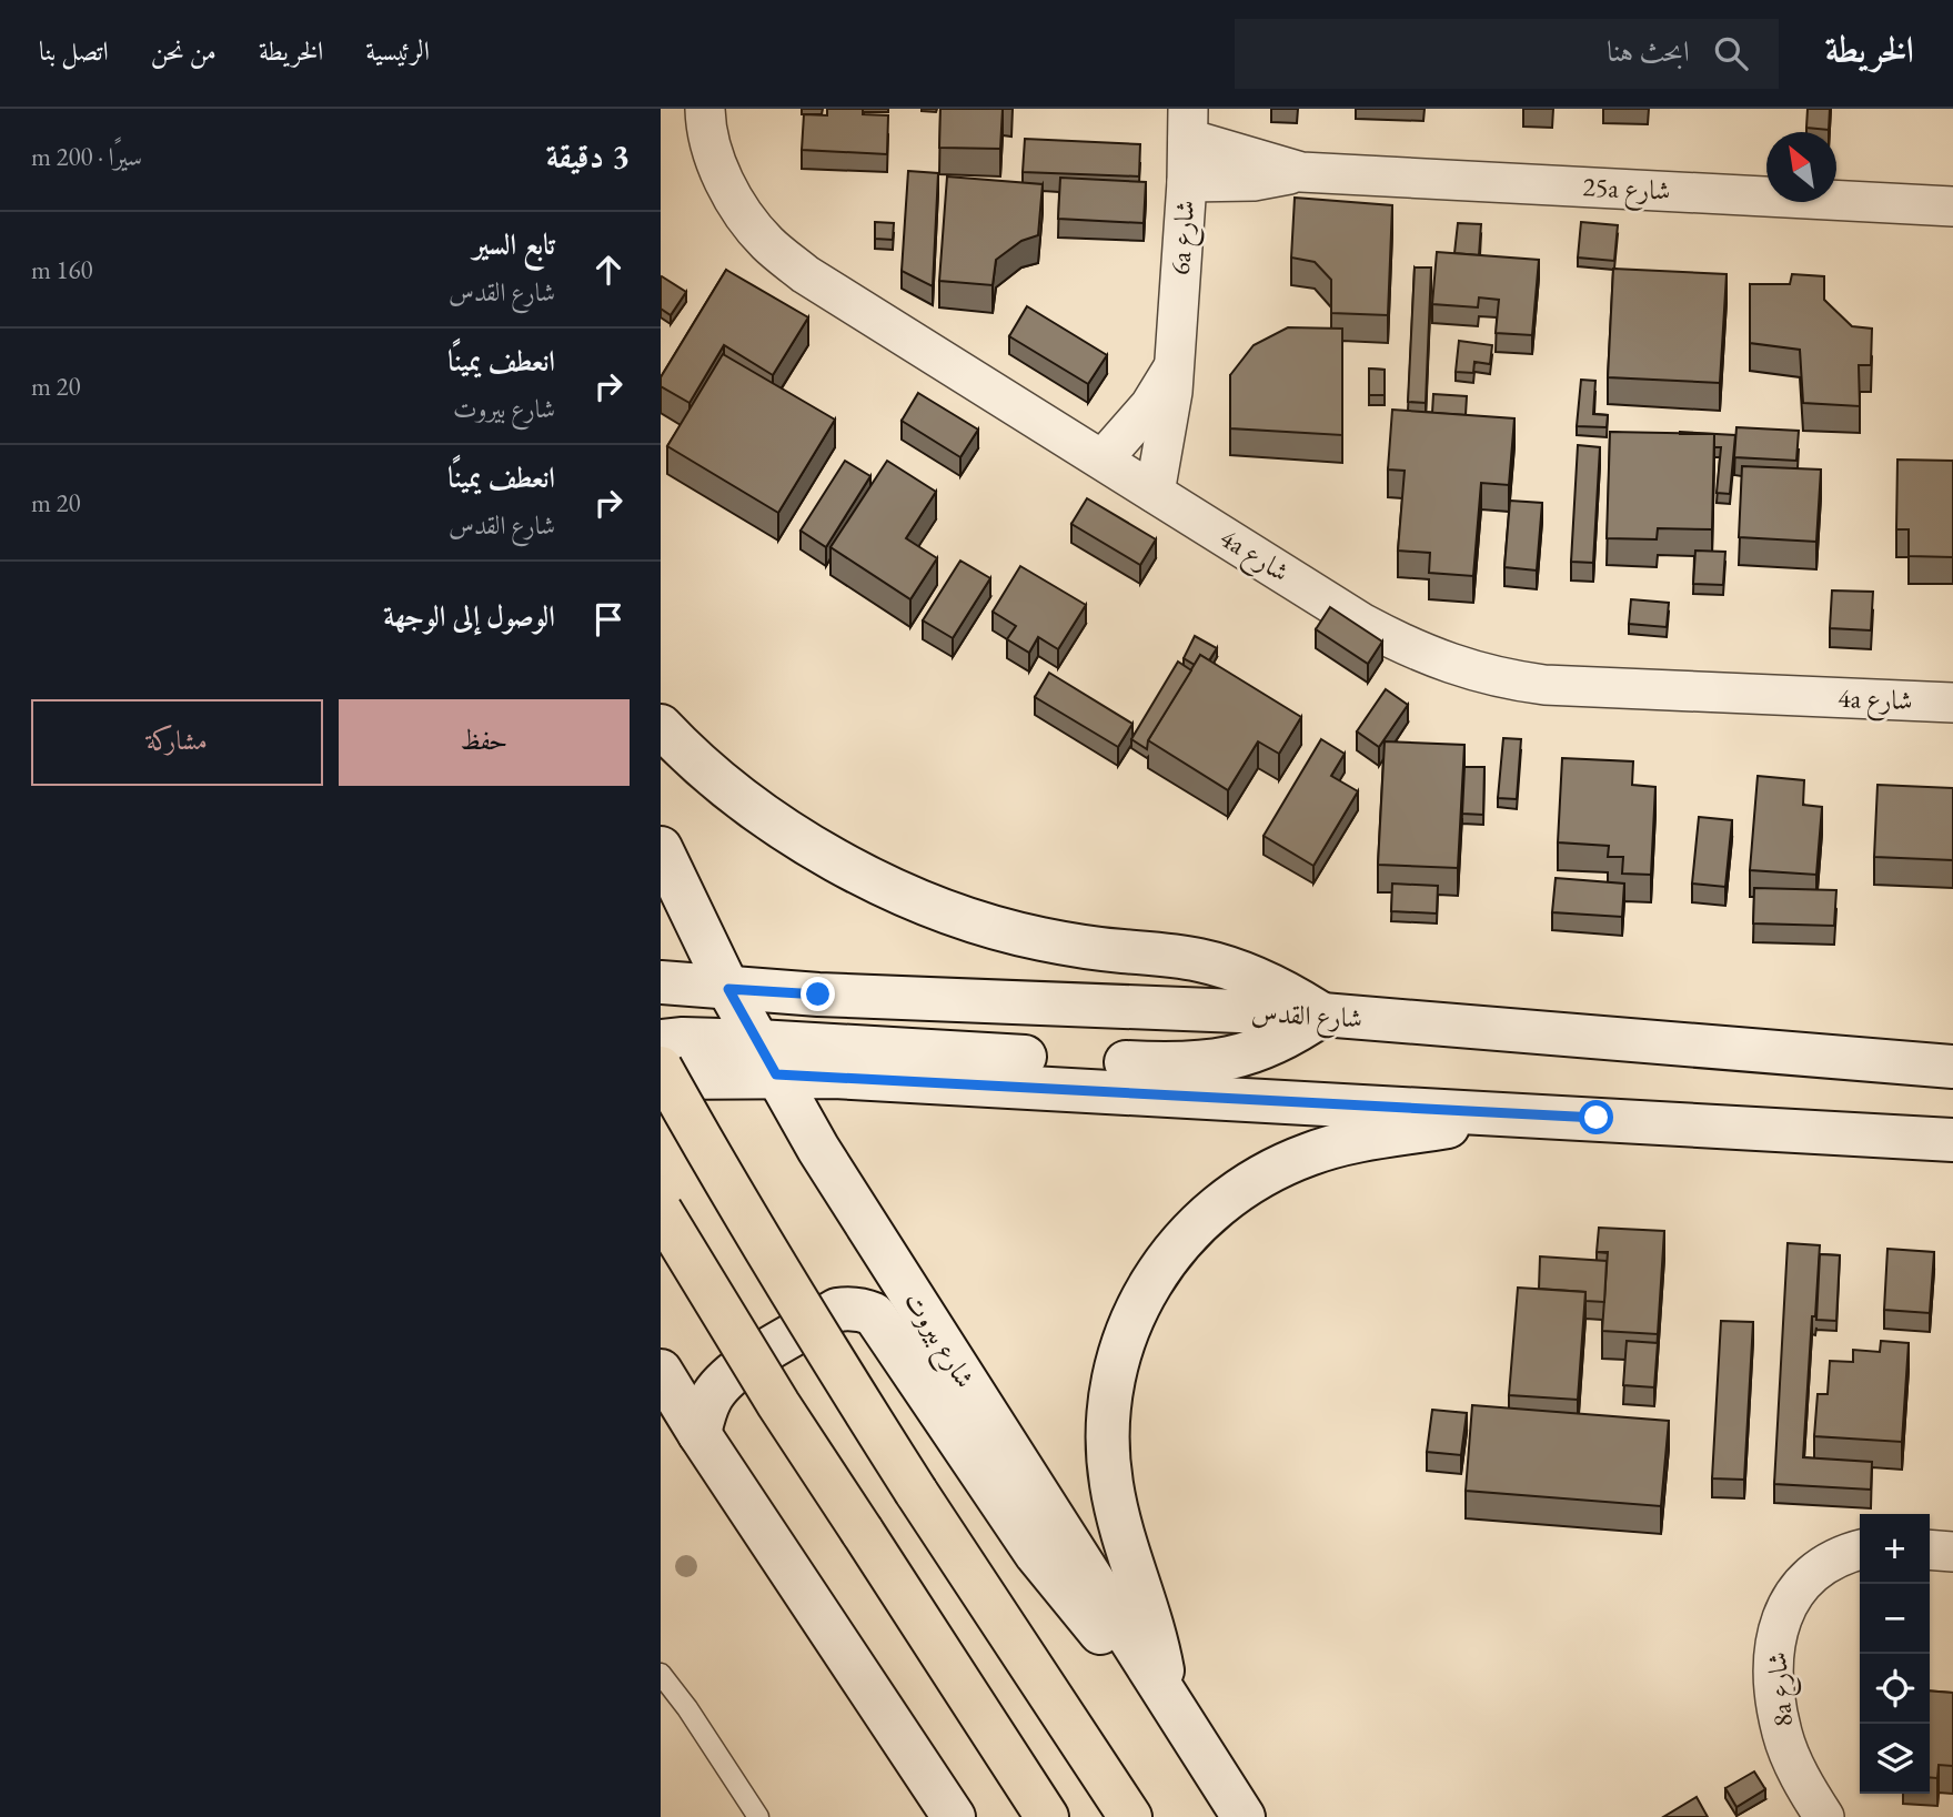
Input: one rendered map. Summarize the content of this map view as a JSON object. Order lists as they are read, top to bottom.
{
  "streets": {
    "main road": ["شارع القدس", "شارع بيروت"],
    "street": [
      "25a شارع",
      "6a شارع",
      "4a شارع",
      "8a شارع"
    ]
  },
  "crossings": [
    ["25a شارع", "6a شارع"],
    ["6a شارع", "4a شارع"],
    ["شارع القدس", "شارع بيروت"]
  ],
  "north": "top left",
  "page": {
    "header": "الخريطة",
    "search": "ابحث هنا",
    "nav": [
      "الرئيسية",
      "الخريطة",
      "من نحن",
      "اتصل بنا"
    ],
    "heading": ["3 دقيقة", "سيرًا · 200 m"],
    "list": [
      ["تابع السير", "شارع القدس", "160 m"],
      ["انعطف يمينًا", "شارع بيروت", "20 m"],
      ["انعطف يمينًا", "شارع القدس", "20 m"],
      "الوصول إلى الوجهة"
    ],
    "buttons": ["حفظ", "مشاركة"],
    "map_buttons": ["+", "−"]
  }
}
